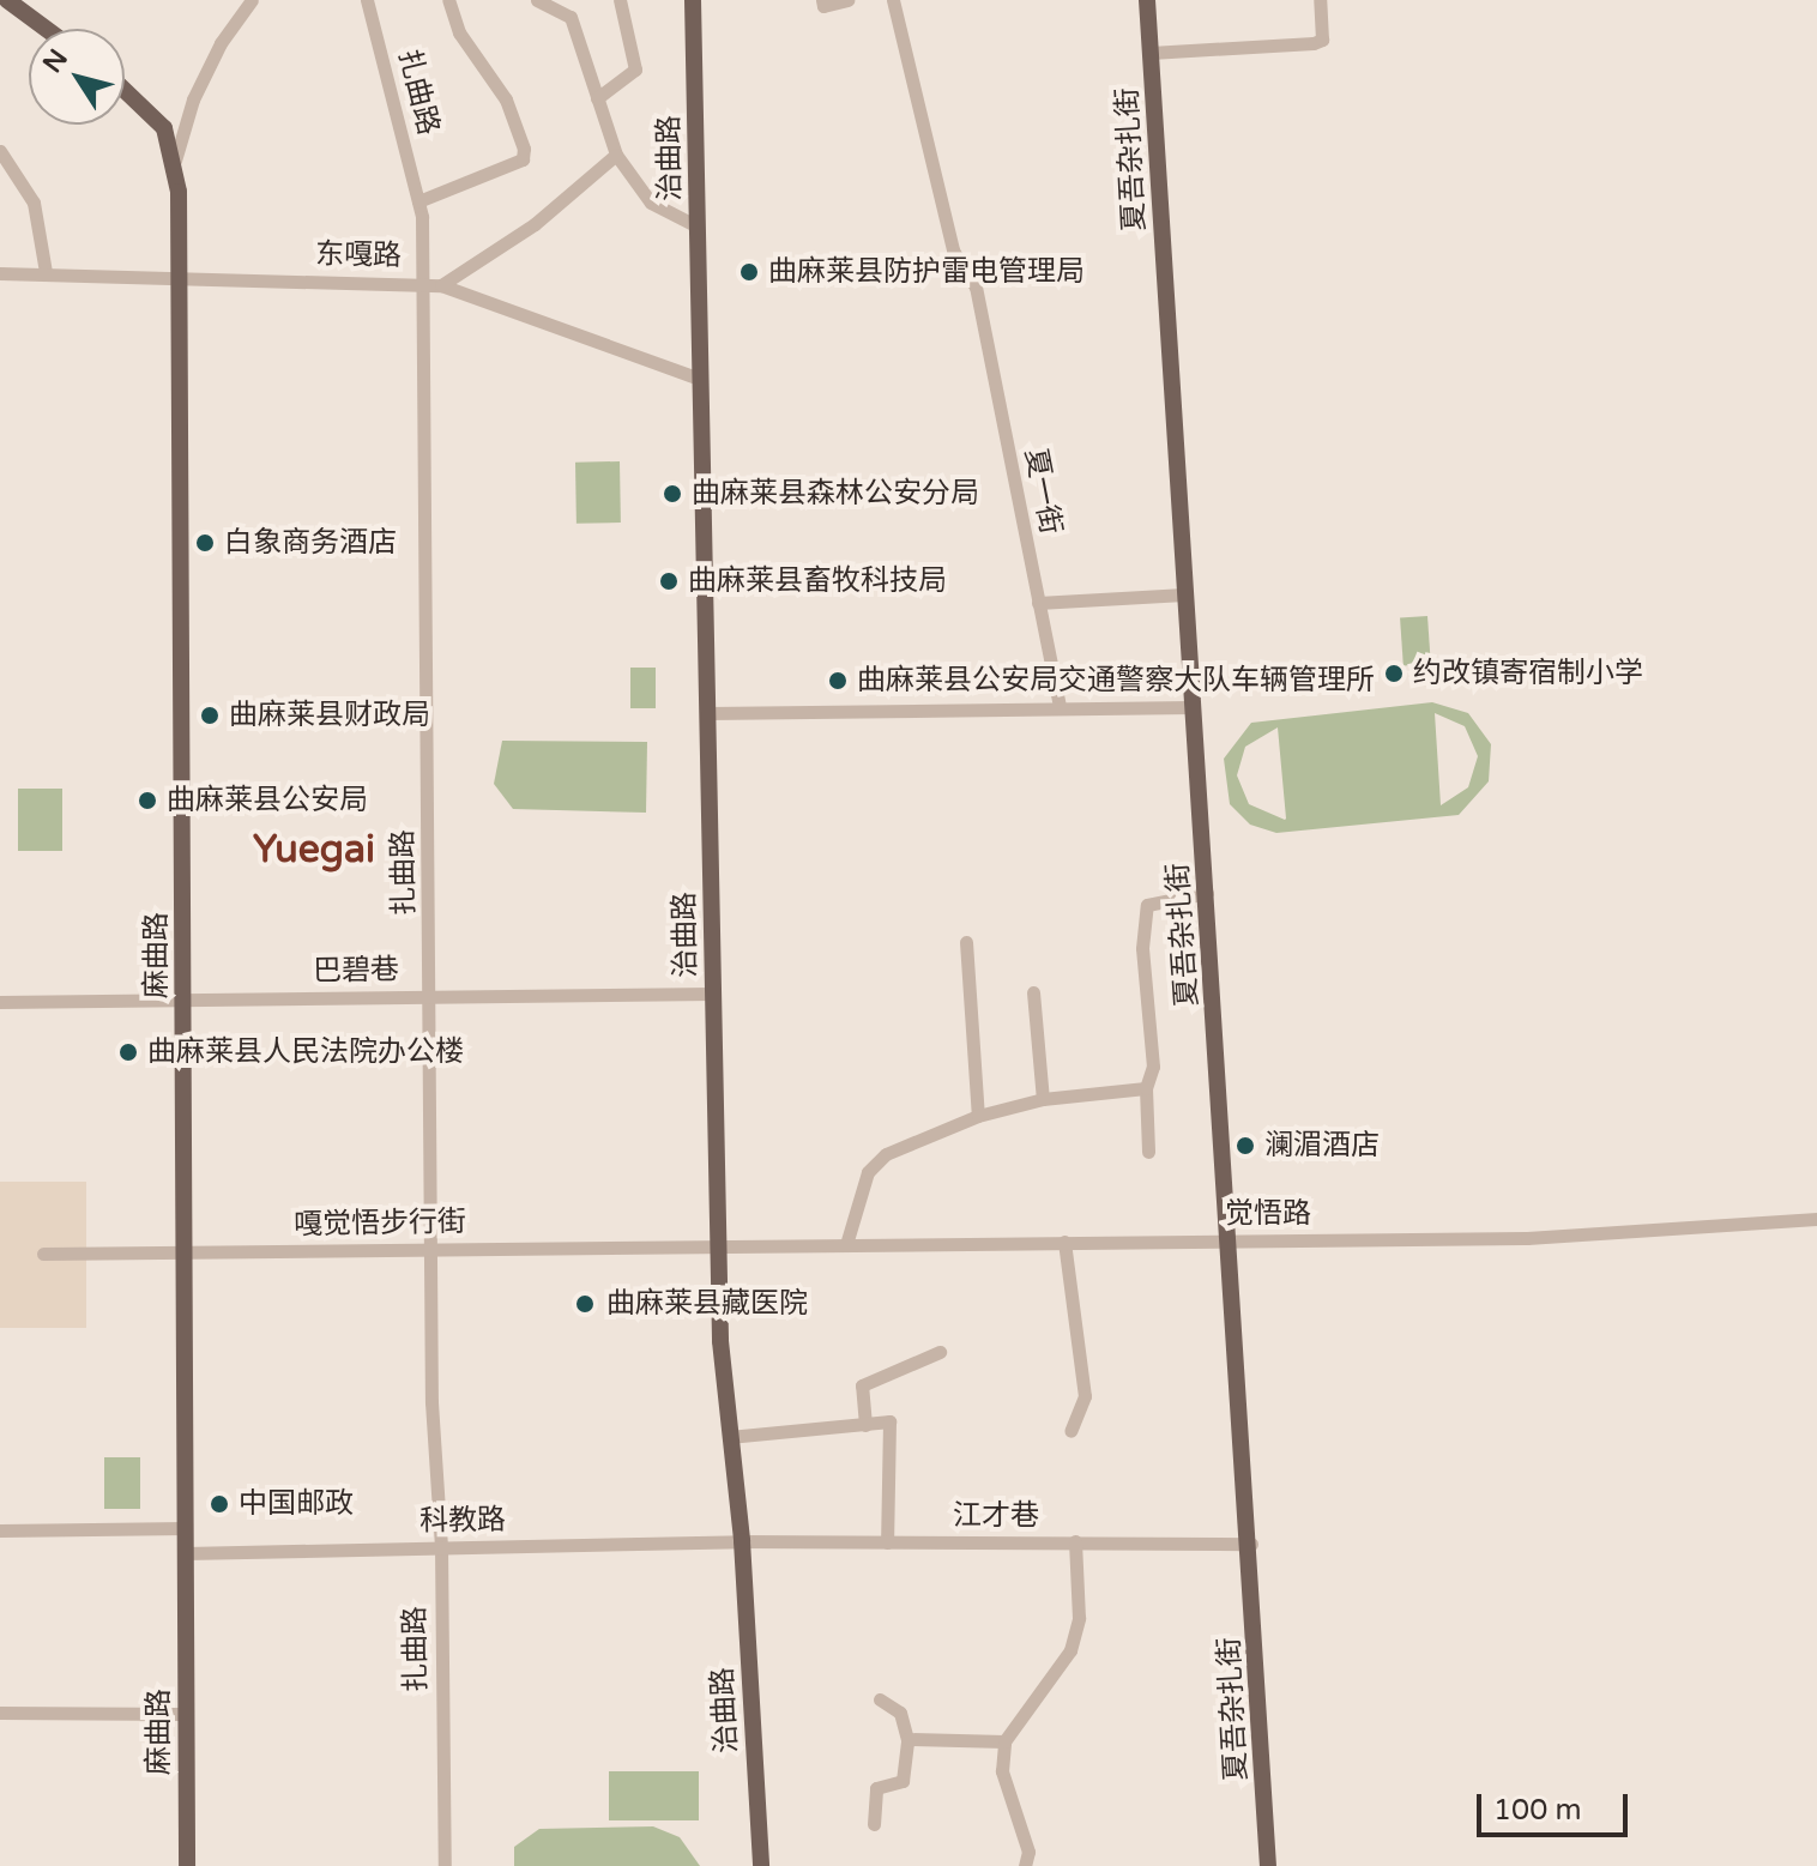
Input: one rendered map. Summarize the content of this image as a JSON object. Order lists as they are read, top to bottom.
{
  "streets": {
    "main road": ["治曲路", "夏吾杂扎街", "麻曲路"],
    "street": [
      "扎曲路",
      "东嘎路",
      "夏一街",
      "巴碧巷",
      "觉悟路",
      "嘎觉悟步行街",
      "江才巷",
      "科教路"
    ]
  },
  "crossings": [
    ["扎曲路", "东嘎路"],
    ["扎曲路", "巴碧巷"],
    ["扎曲路", "嘎觉悟步行街"],
    ["扎曲路", "科教路"],
    ["治曲路", "东嘎路"],
    ["治曲路", "巴碧巷"],
    ["治曲路", "觉悟路"],
    ["治曲路", "嘎觉悟步行街"],
    ["治曲路", "江才巷"],
    ["治曲路", "科教路"],
    ["夏吾杂扎街", "觉悟路"],
    ["夏吾杂扎街", "江才巷"],
    ["东嘎路", "麻曲路"],
    ["麻曲路", "巴碧巷"],
    ["麻曲路", "嘎觉悟步行街"],
    ["麻曲路", "科教路"],
    ["觉悟路", "嘎觉悟步行街"],
    ["江才巷", "科教路"]
  ],
  "districts": ["Yuegai"],
  "places": [
    "曲麻莱县防护雷电管理局",
    "曲麻莱县森林公安分局",
    "白象商务酒店",
    "曲麻莱县畜牧科技局",
    "约改镇寄宿制小学",
    "曲麻莱县公安局交通警察大队车辆管理所",
    "曲麻莱县财政局",
    "曲麻莱县公安局",
    "曲麻莱县人民法院办公楼",
    "澜湄酒店",
    "曲麻莱县藏医院",
    "中国邮政"
  ],
  "scale_bar": "100 m",
  "north": "top left"
}
